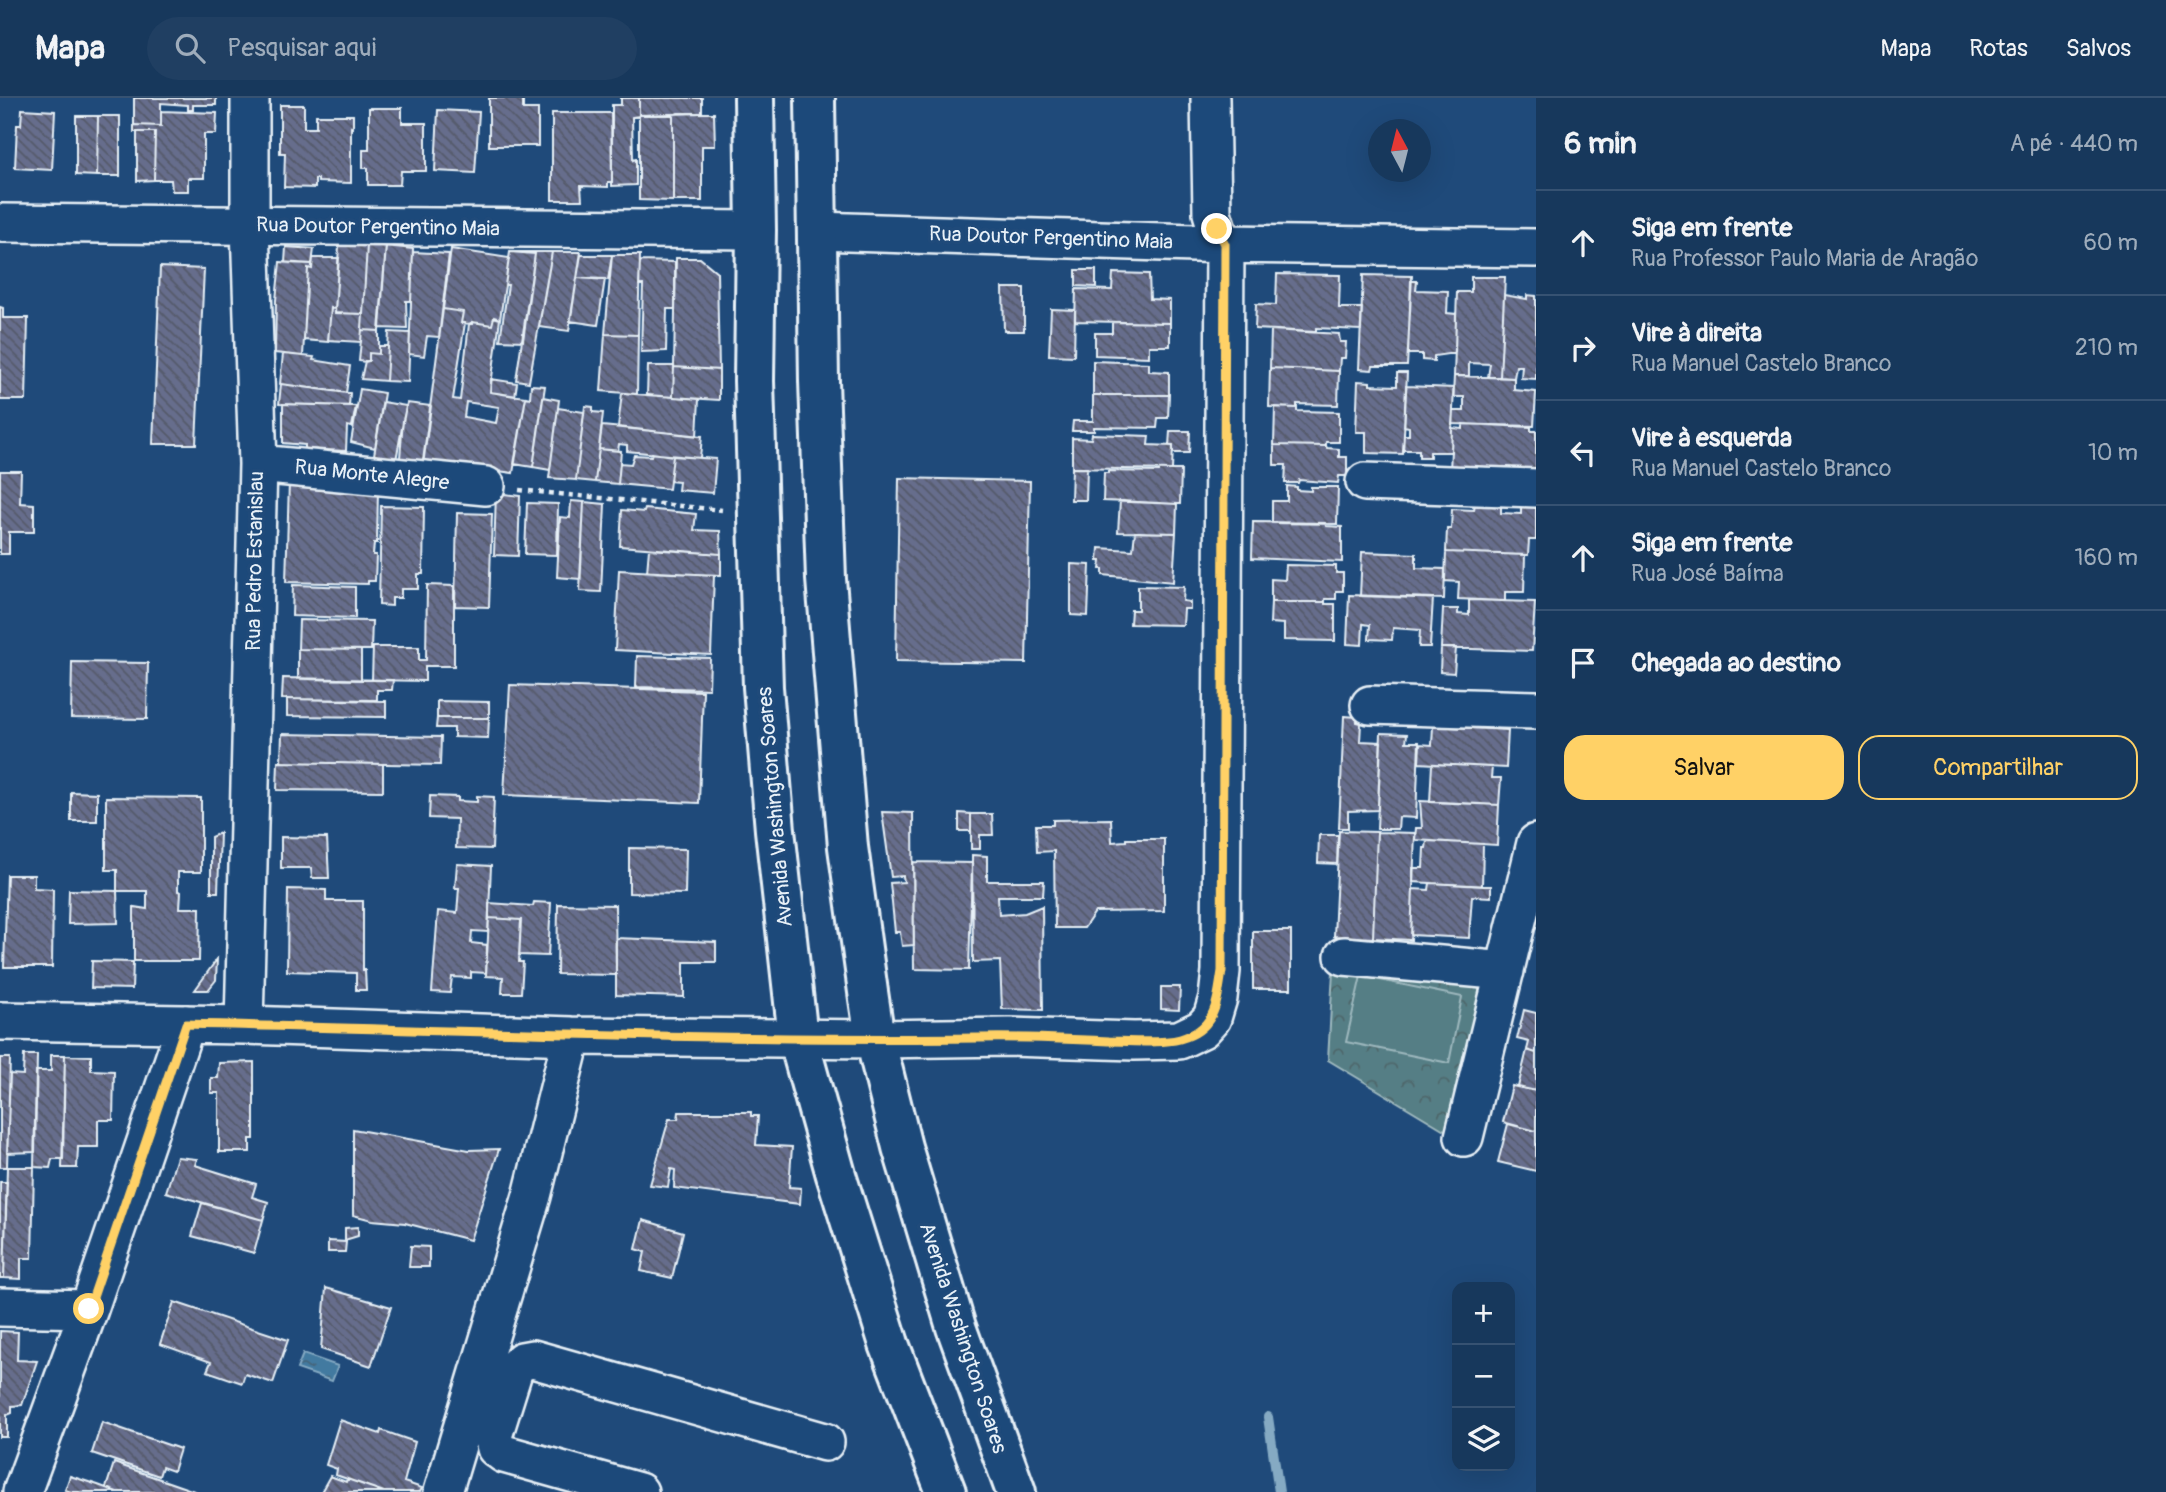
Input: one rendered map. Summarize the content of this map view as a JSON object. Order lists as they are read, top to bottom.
{
  "streets": {
    "highway": ["Avenida Washington Soares"],
    "street": ["Rua Doutor Pergentino Maia", "Rua Monte Alegre", "Rua Pedro Estanislau"]
  },
  "crossings": [
    ["Rua Doutor Pergentino Maia", "Rua Pedro Estanislau"],
    ["Rua Doutor Pergentino Maia", "Avenida Washington Soares"],
    ["Rua Monte Alegre", "Rua Pedro Estanislau"]
  ],
  "north": "top",
  "page": {
    "header": "Mapa",
    "search": "Pesquisar aqui",
    "nav": ["Mapa", "Rotas", "Salvos"],
    "heading": ["6 min", "A pé · 440 m"],
    "list": [
      ["Siga em frente", "Rua Professor Paulo Maria de Aragão", "60 m"],
      ["Vire à direita", "Rua Manuel Castelo Branco", "210 m"],
      ["Vire à esquerda", "Rua Manuel Castelo Branco", "10 m"],
      ["Siga em frente", "Rua José Baíma", "160 m"],
      "Chegada ao destino"
    ],
    "buttons": ["Salvar", "Compartilhar"],
    "map_buttons": ["+", "−"]
  }
}
